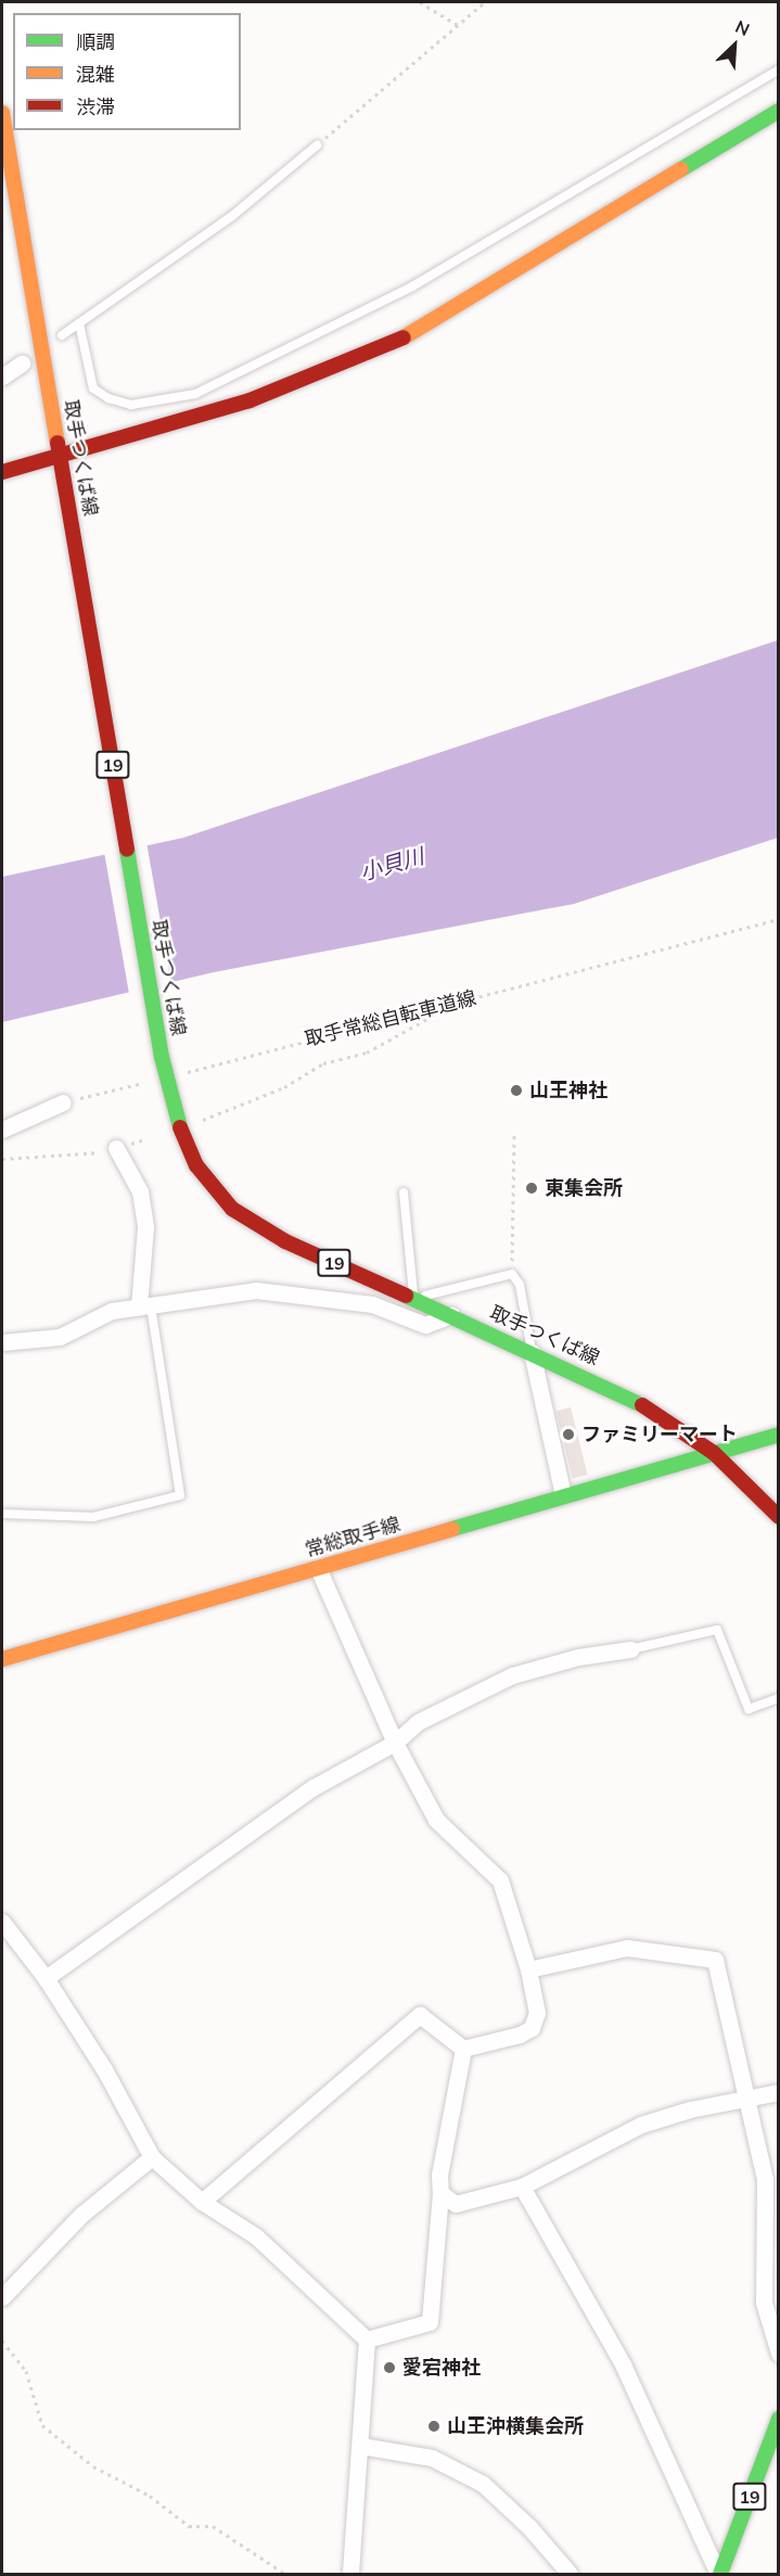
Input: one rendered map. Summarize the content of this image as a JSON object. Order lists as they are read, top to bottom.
{
  "streets": {
    "main road": ["取手つくば線", "19", "常総取手線"],
    "path": ["取手常総自転車道線"]
  },
  "crossings": [
    ["取手つくば線", "取手常総自転車道線"],
    ["取手つくば線", "常総取手線"]
  ],
  "water": ["小貝川"],
  "places": [
    "山王神社",
    "東集会所",
    "ファミリーマート",
    "愛宕神社",
    "山王沖横集会所"
  ],
  "legend": ["順調", "混雑", "渋滞"],
  "north": "top right"
}
